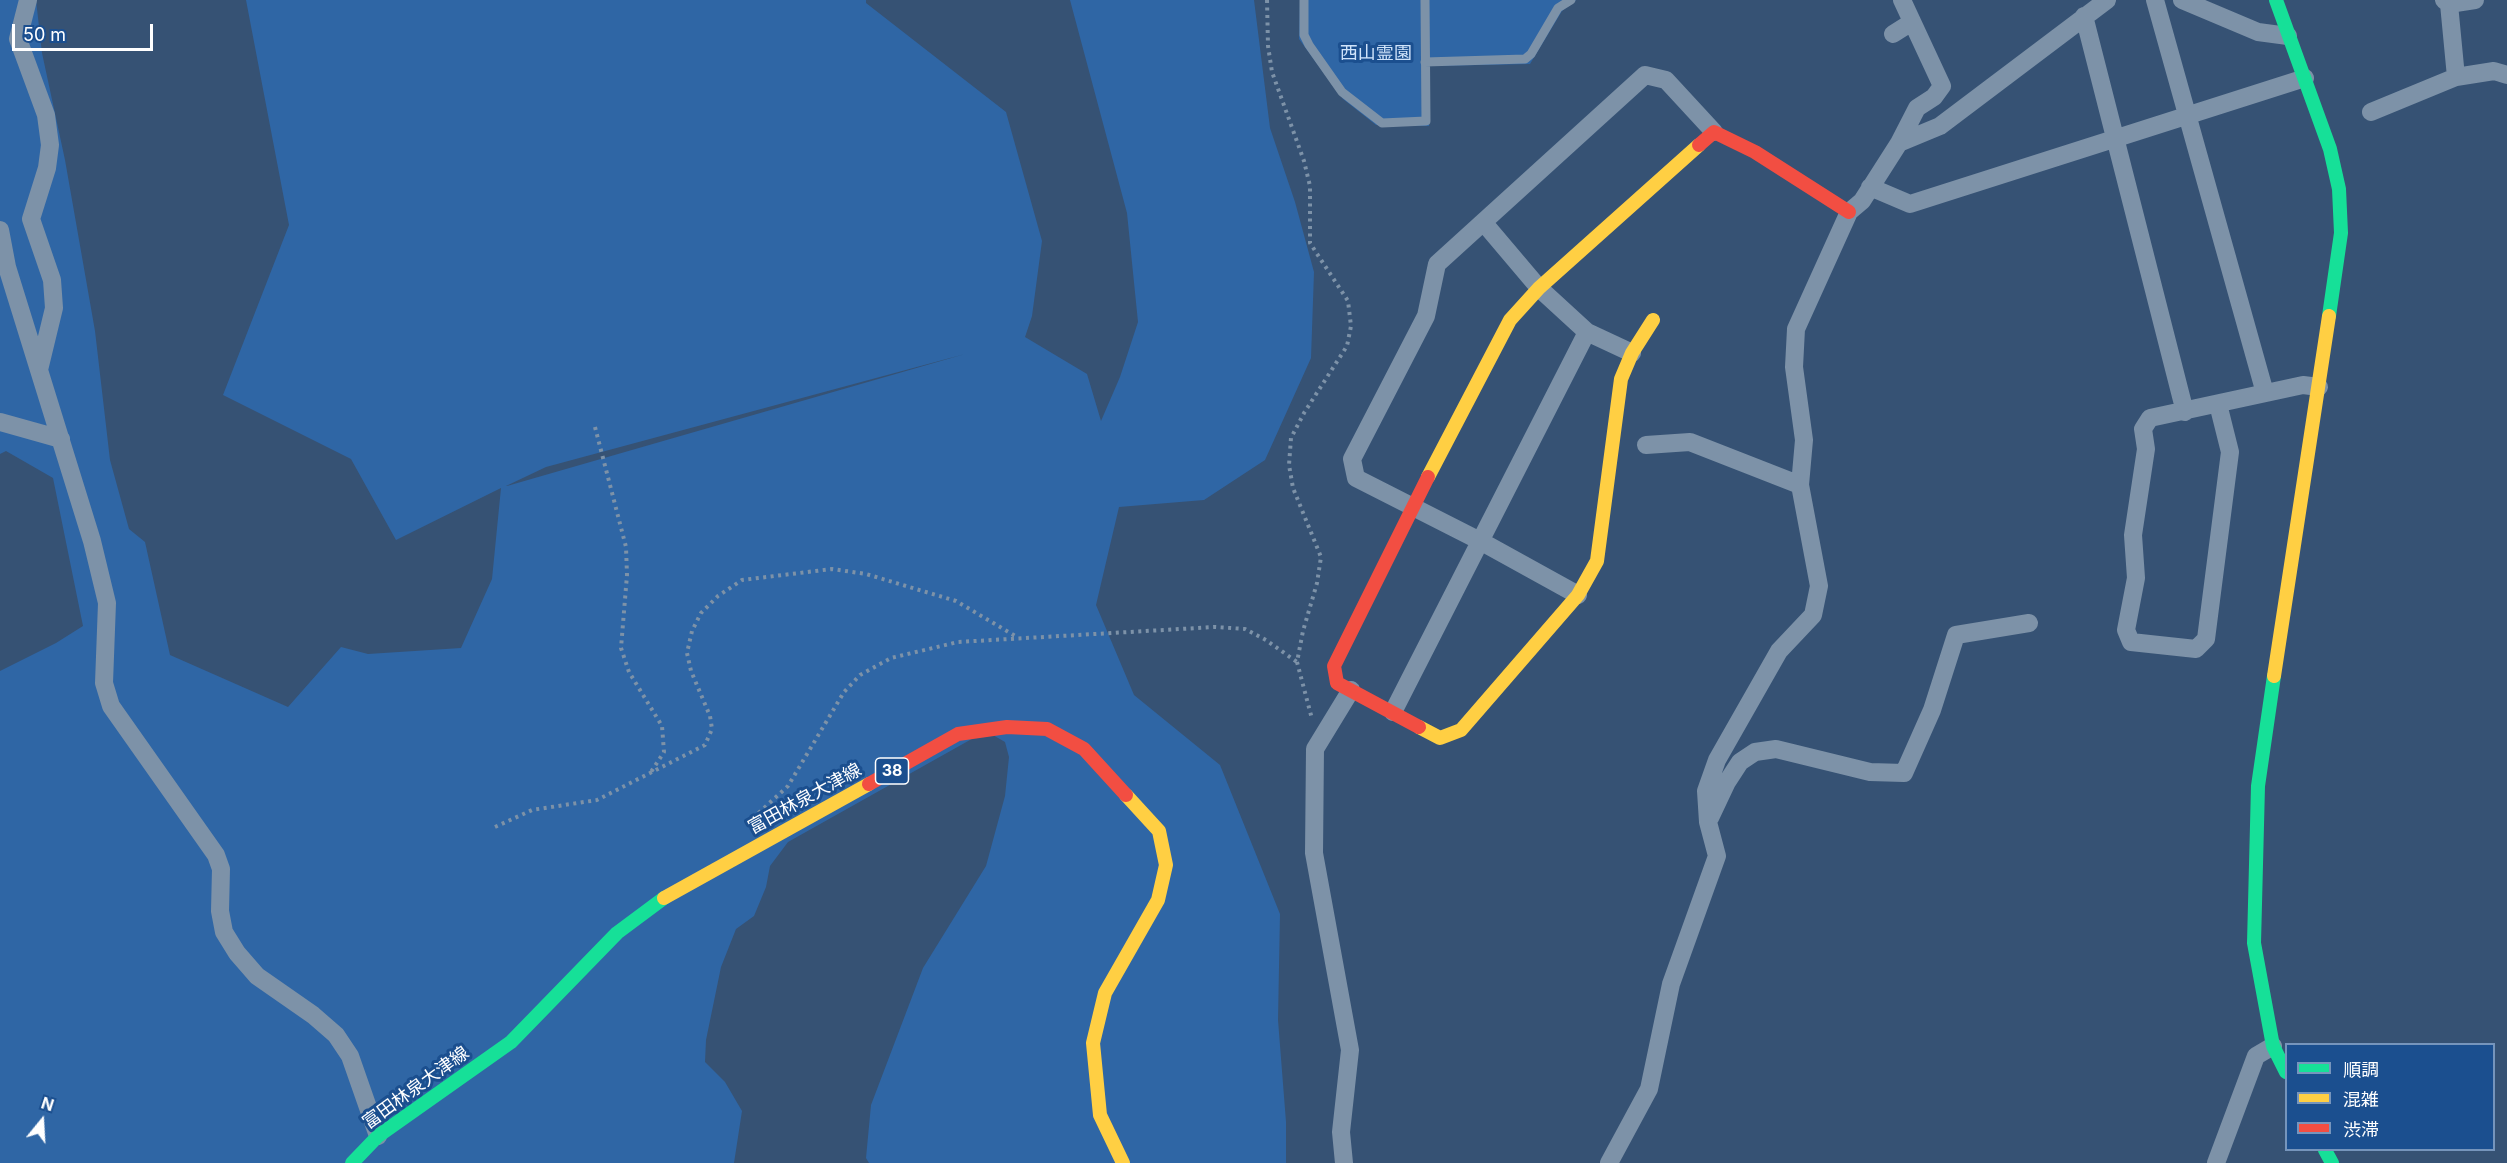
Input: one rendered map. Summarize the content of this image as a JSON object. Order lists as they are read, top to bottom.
{
  "streets": {
    "street": ["38", "富田林泉大津線"]
  },
  "parks": ["西山霊園"],
  "legend": ["順調", "混雑", "渋滞"],
  "scale_bar": "50 m",
  "north": "top"
}
